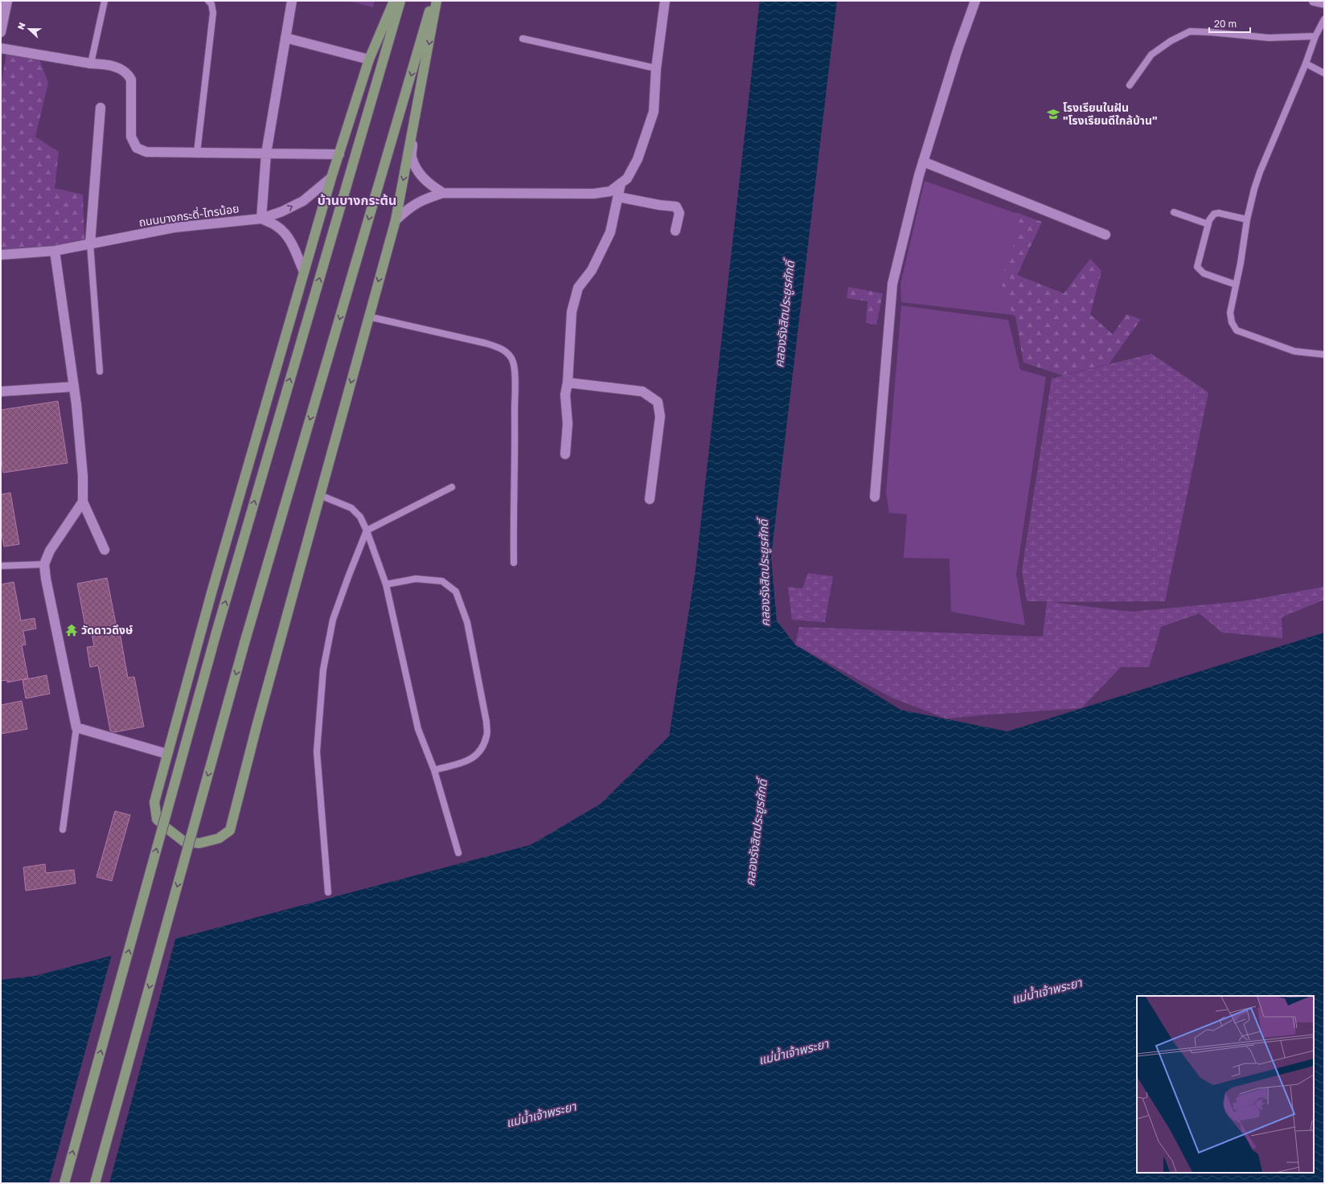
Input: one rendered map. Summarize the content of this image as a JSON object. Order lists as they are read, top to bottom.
{
  "streets": {
    "street": ["ถนนบางกระดี่-ไทรน้อย"]
  },
  "districts": ["บ้านบางกระต้น"],
  "water": ["คลองรังสิตประยูรศักดิ์", "แม่น้ำเจ้าพระยา"],
  "places": {
    "school or university": ["โรงเรียนในฝัน \"โรงเรียนดีใกล้บ้าน\""],
    "temple": ["วัดดาวดึงษ์"]
  },
  "scale_bar": "20 m",
  "north": "left"
}
